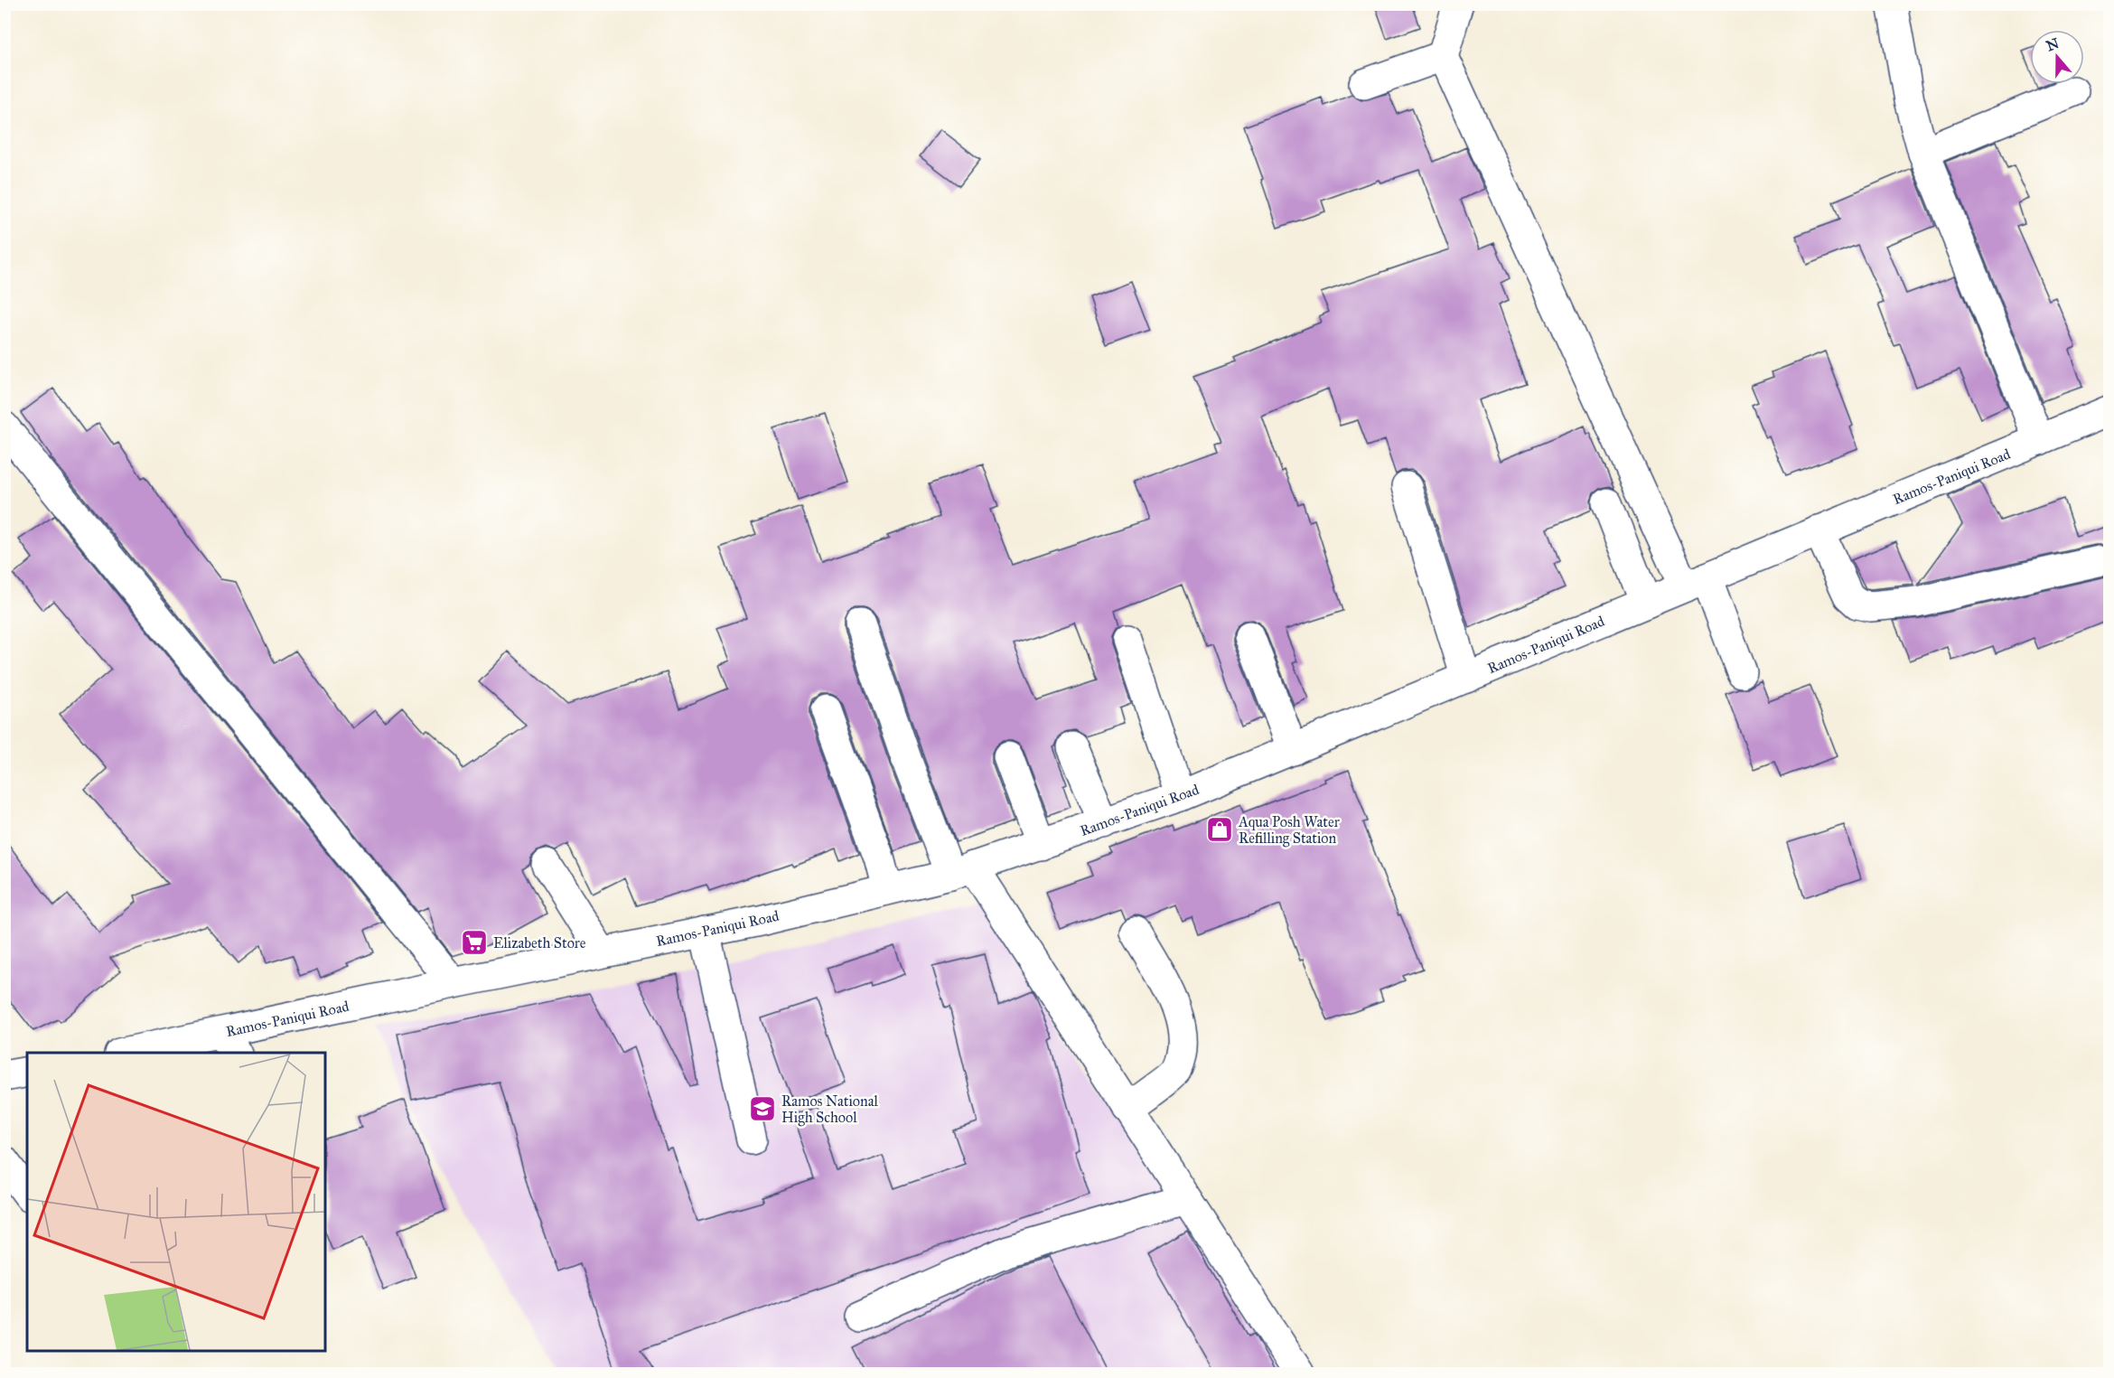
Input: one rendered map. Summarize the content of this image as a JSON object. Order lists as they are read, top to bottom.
{
  "streets": {
    "street": ["Ramos-Paniqui Road"]
  },
  "places": {
    "shop": ["Aqua Posh Water Refilling Station"],
    "supermarket": ["Elizabeth Store"],
    "school or university": ["Ramos National High School"]
  },
  "north": "top"
}
